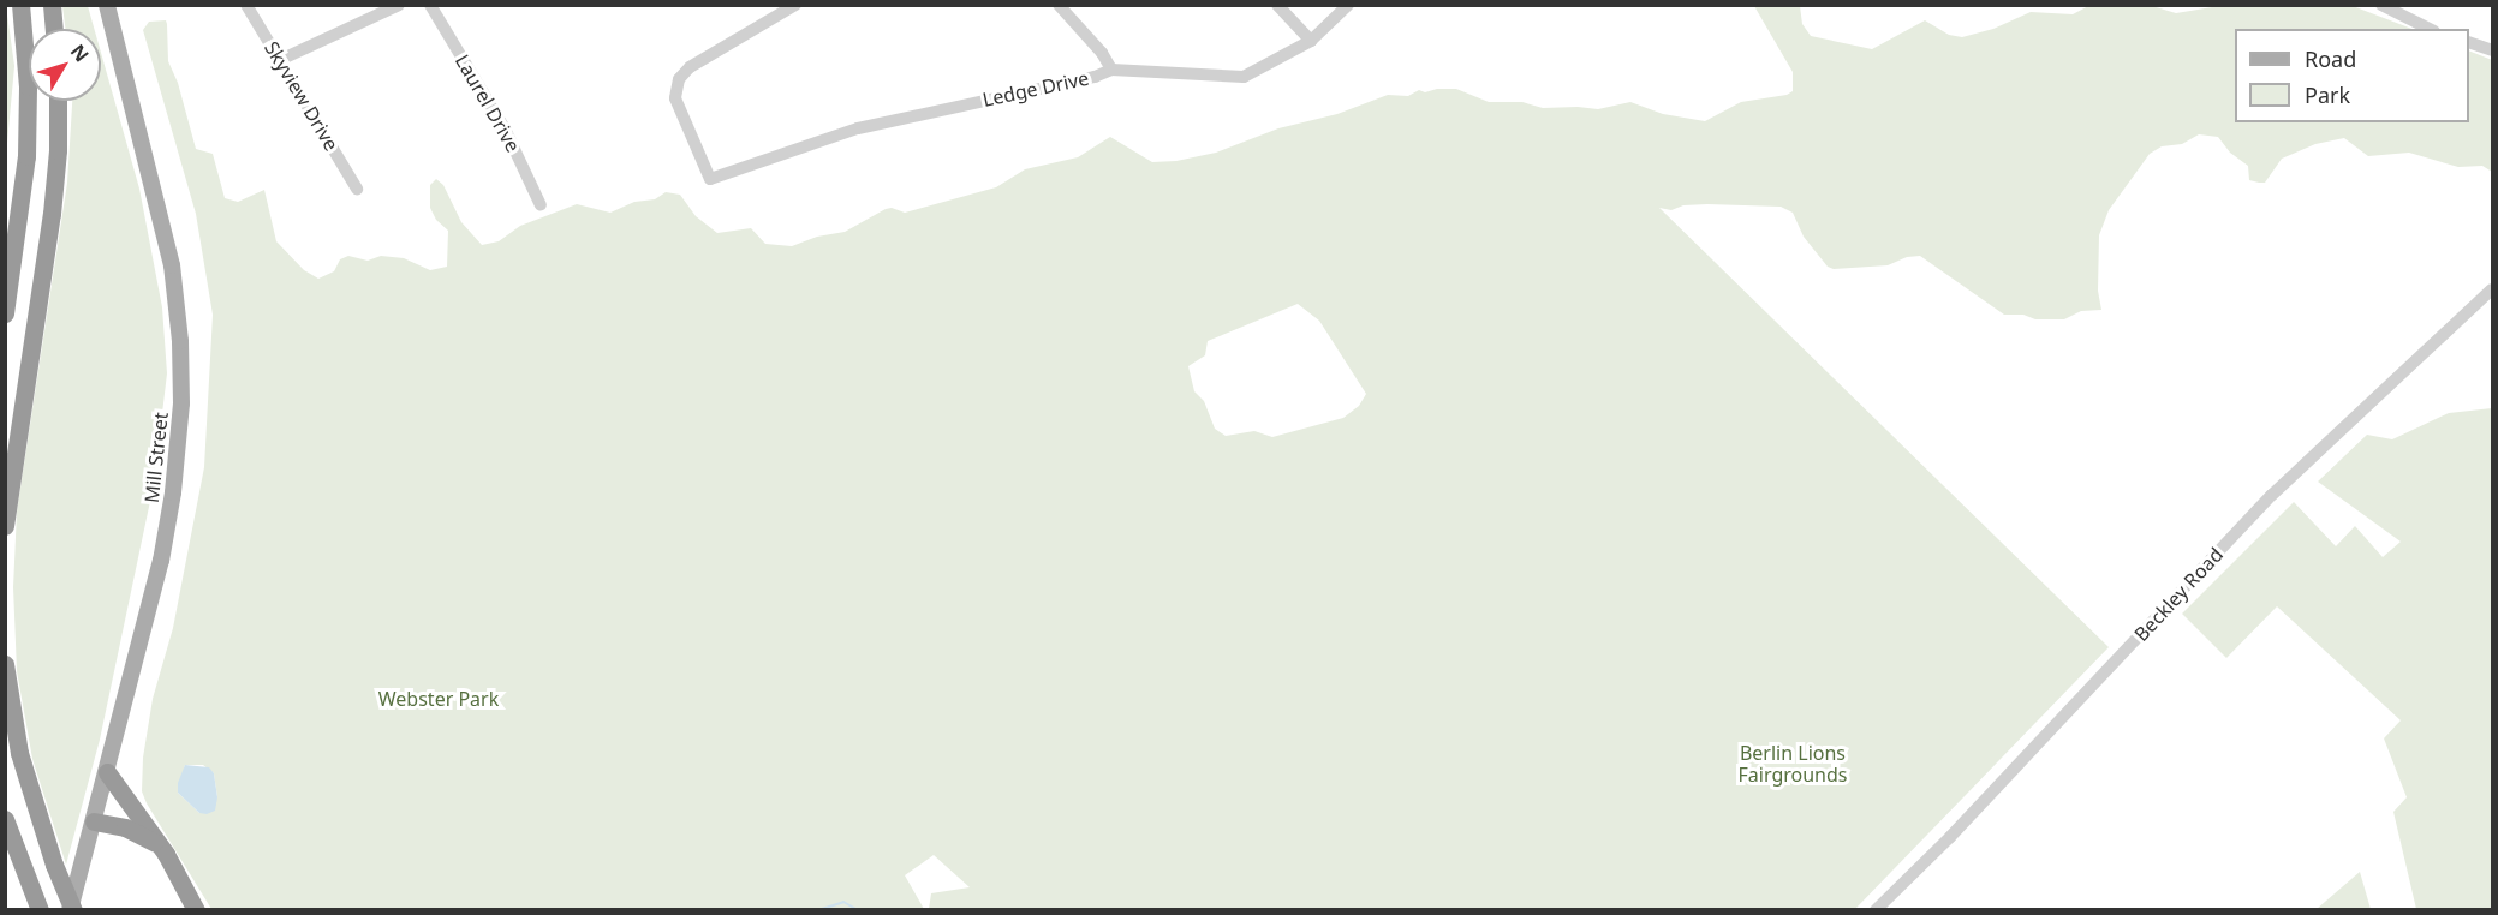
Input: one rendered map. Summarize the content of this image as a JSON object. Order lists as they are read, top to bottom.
{
  "streets": {
    "main road": ["Mill Street"],
    "street": [
      "Ledge Drive",
      "Skyview Drive",
      "Laurel Drive",
      "Beckley Road"
    ]
  },
  "parks": ["Webster Park", "Berlin Lions Fairgrounds"],
  "legend": ["Road", "Park"],
  "north": "top right"
}
